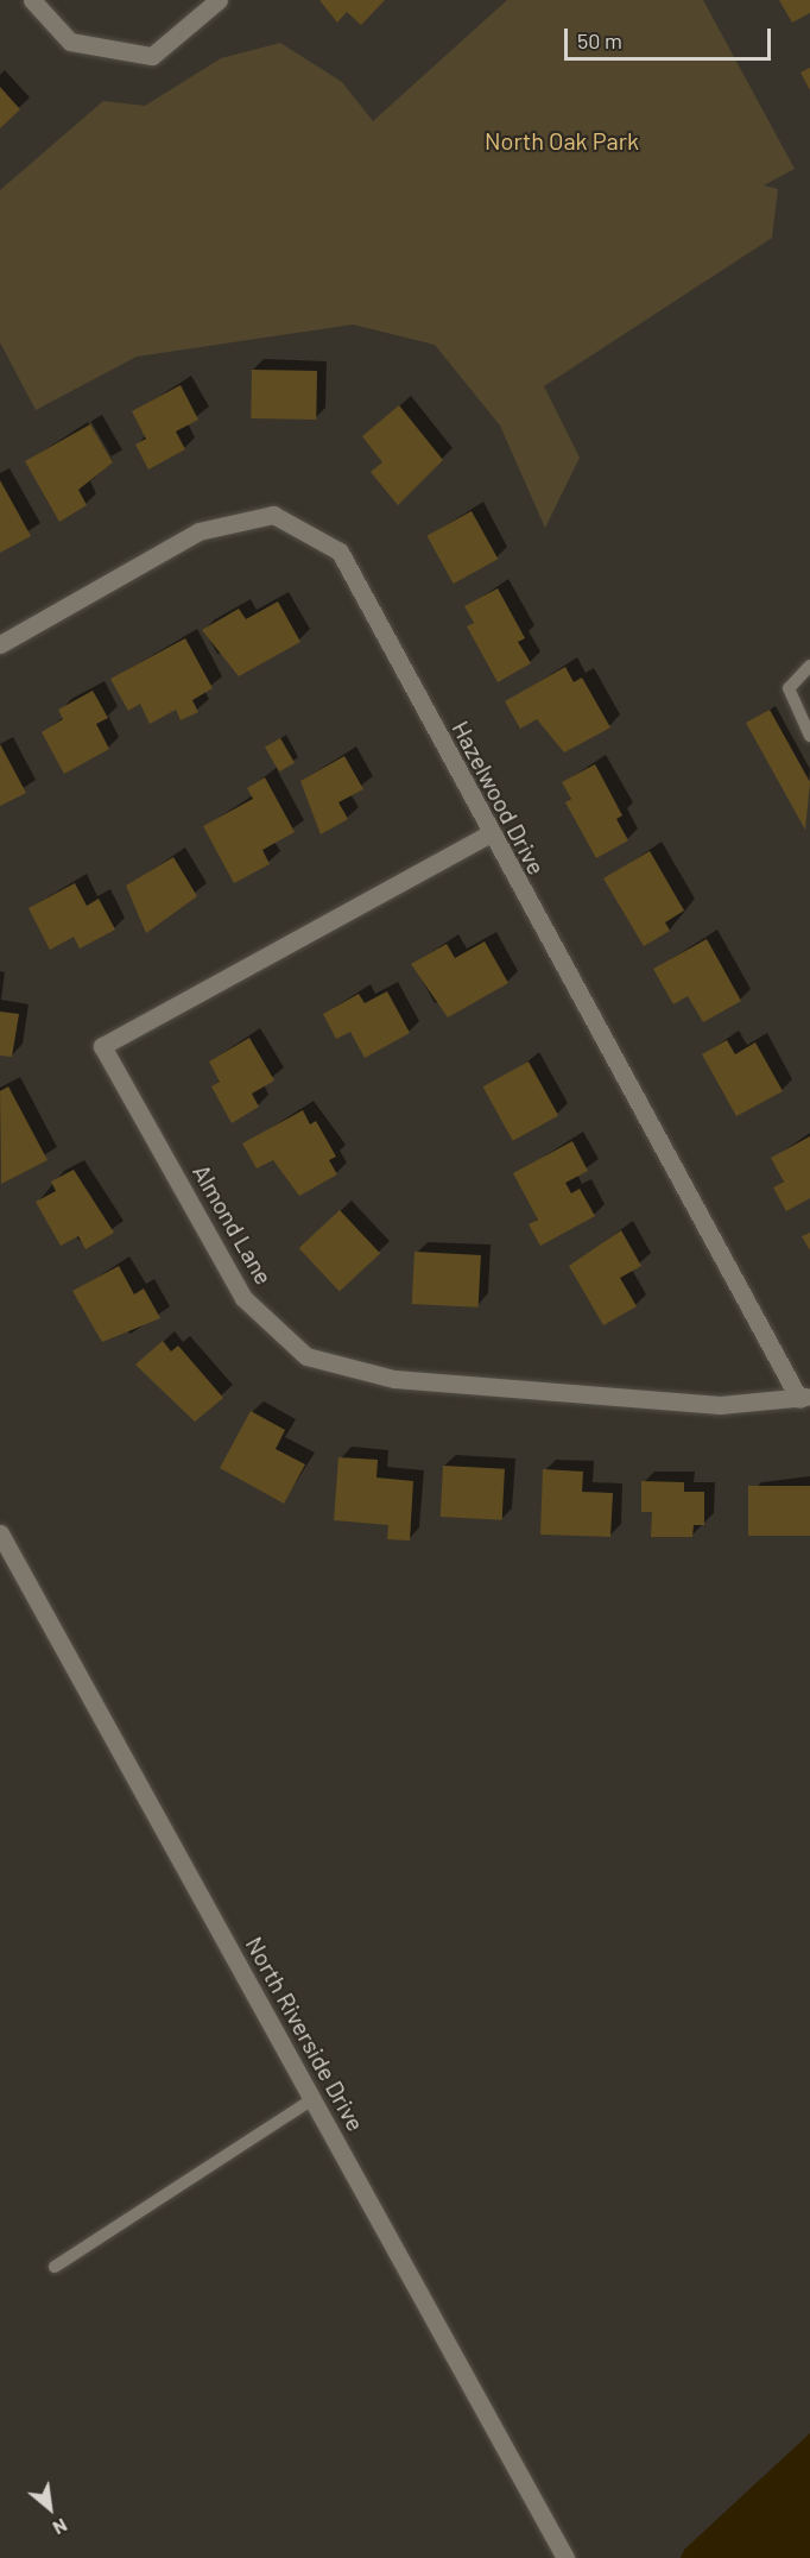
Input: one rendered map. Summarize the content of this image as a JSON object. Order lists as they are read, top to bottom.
{
  "streets": {
    "street": ["Hazelwood Drive", "Almond Lane", "North Riverside Drive"]
  },
  "crossings": [
    ["Hazelwood Drive", "Almond Lane"]
  ],
  "parks": ["North Oak Park"],
  "scale_bar": "50 m",
  "north": "bottom right"
}
